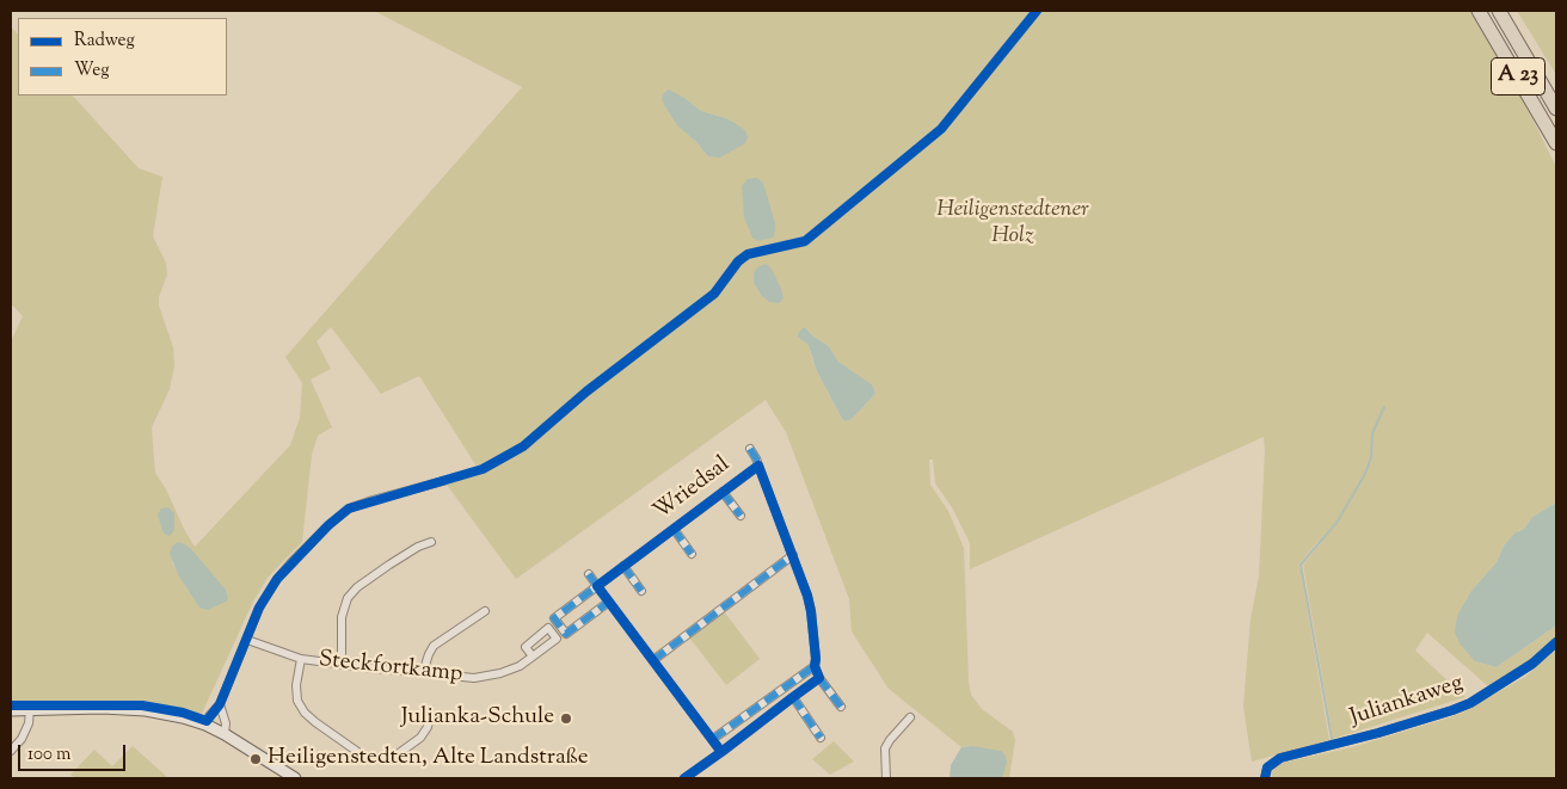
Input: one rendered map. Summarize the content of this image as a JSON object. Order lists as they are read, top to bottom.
{
  "streets": {
    "highway": ["A 23"],
    "street": ["Wriedsal", "Steckfortkamp", "Juliankaweg"]
  },
  "parks": ["Heiligenstedtener Holz"],
  "places": ["Julianka-Schule", "Heiligenstedten, Alte Landstraße"],
  "legend": ["Radweg", "Weg"],
  "scale_bar": "100 m"
}
